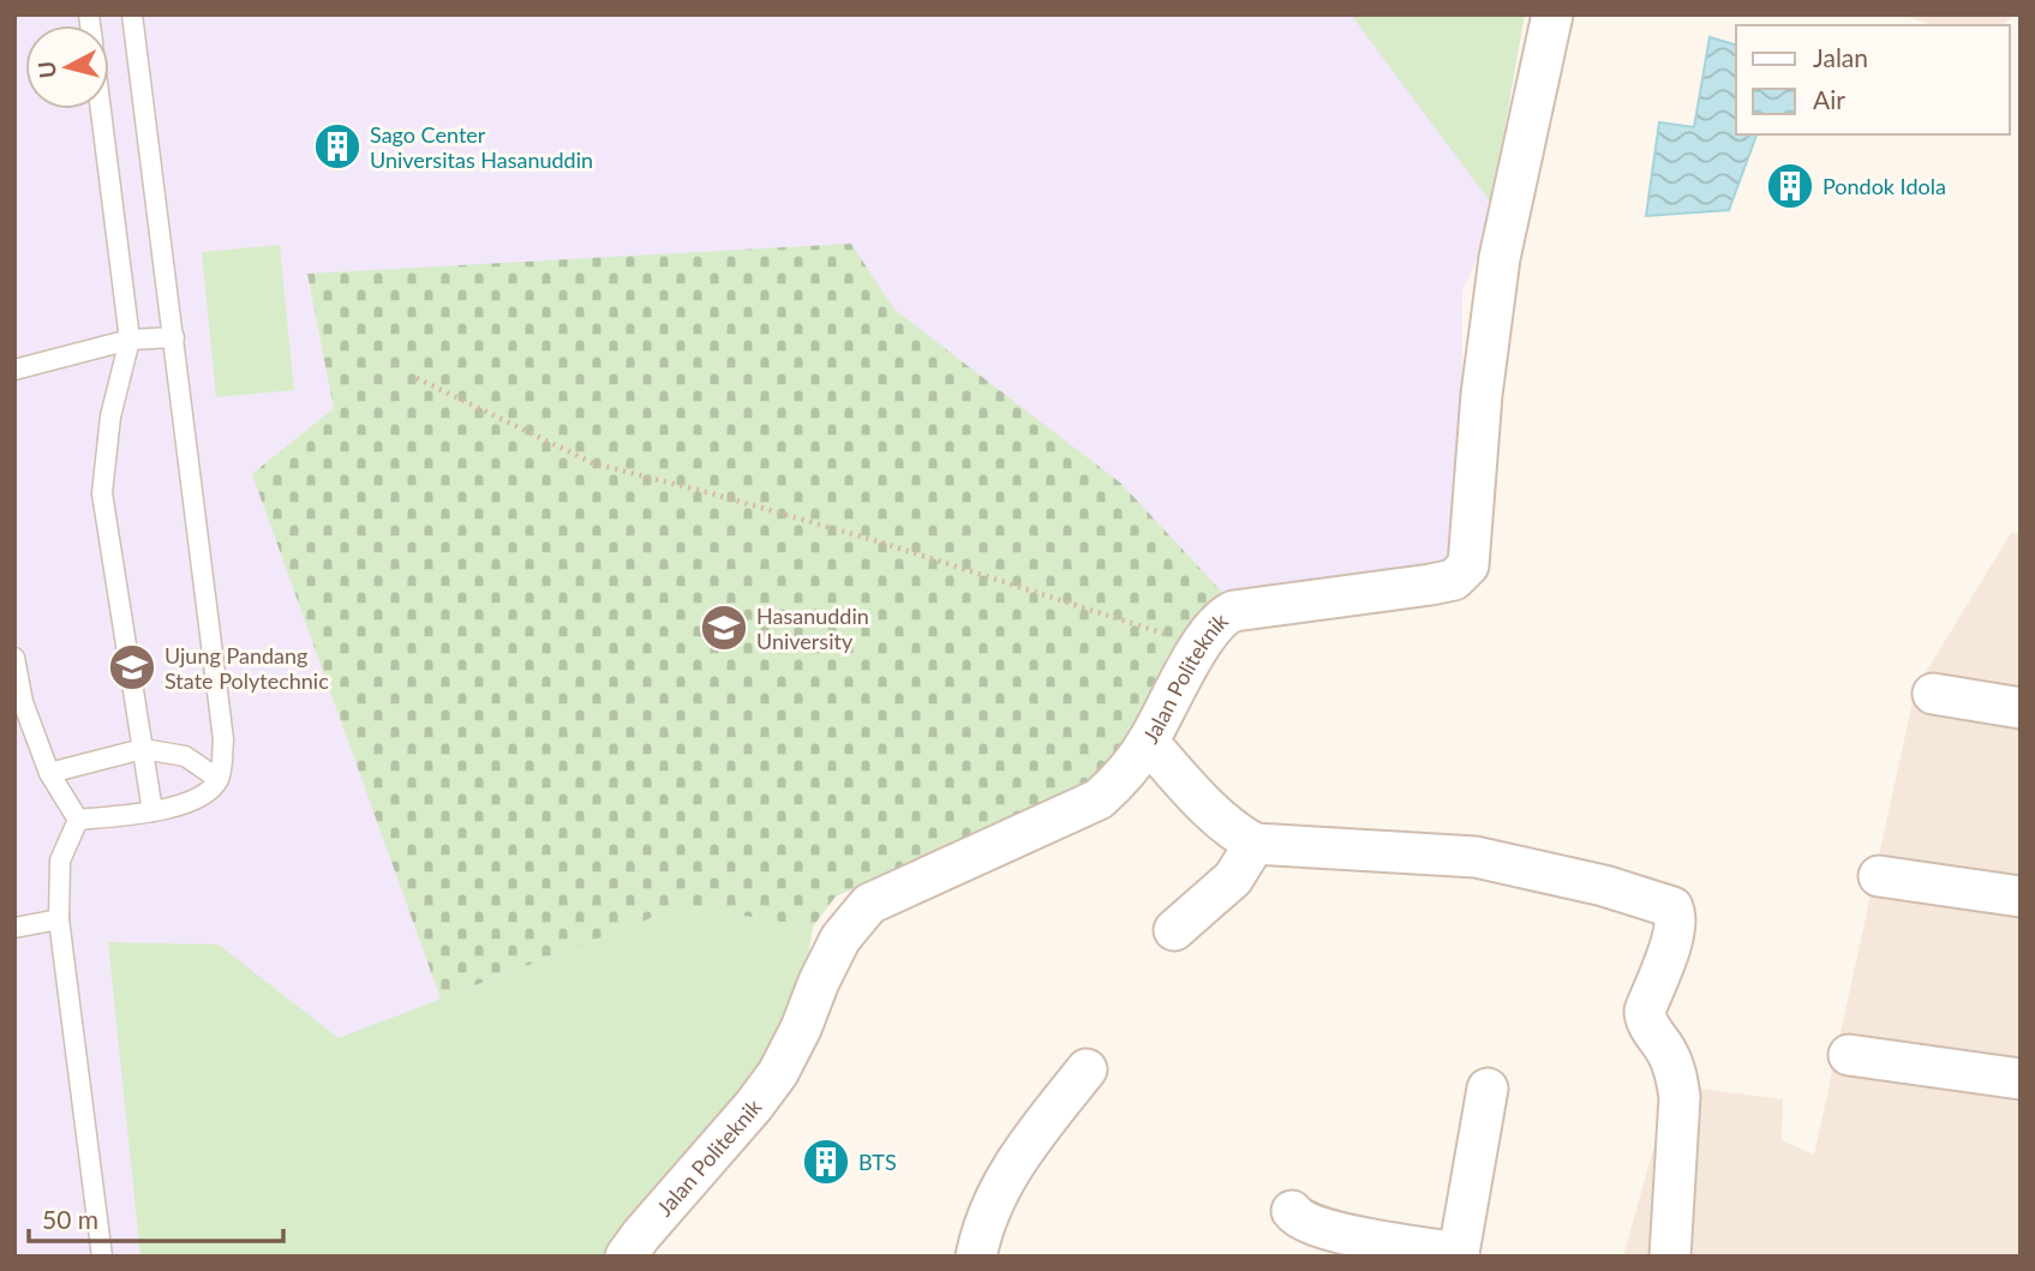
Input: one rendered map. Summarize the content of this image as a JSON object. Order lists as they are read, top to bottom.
{
  "streets": {
    "street": ["Jalan Politeknik"]
  },
  "places": {
    "building": ["Sago Center Universitas Hasanuddin", "Pondok Idola", "BTS"],
    "school or university": ["Hasanuddin University", "Ujung Pandang State Polytechnic"]
  },
  "legend": ["Jalan", "Air"],
  "scale_bar": "50 m",
  "north": "left"
}
